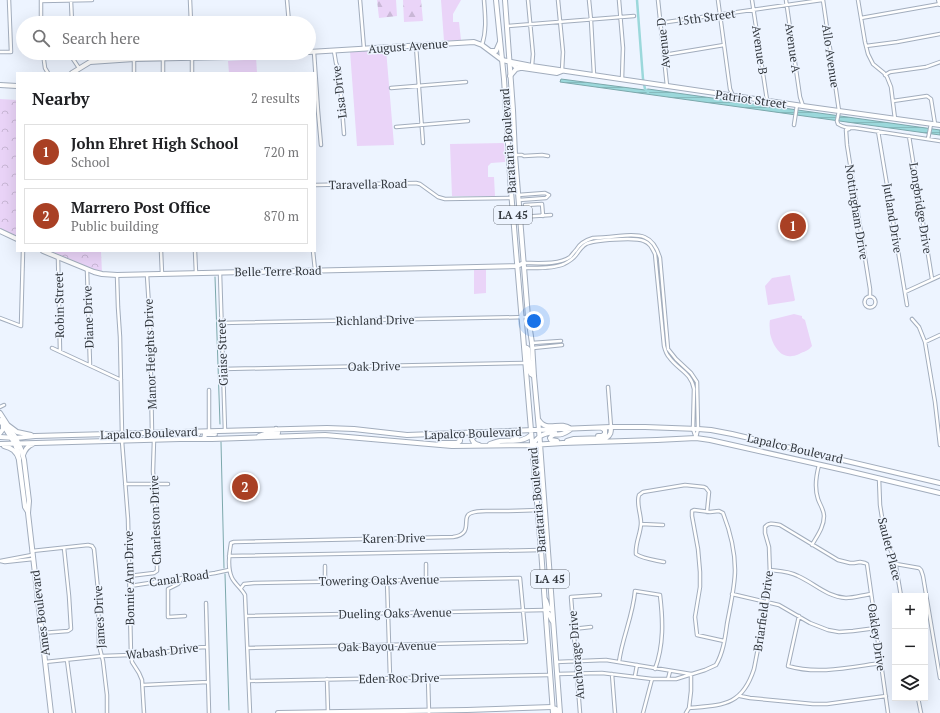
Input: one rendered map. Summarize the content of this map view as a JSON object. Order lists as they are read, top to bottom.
{
  "streets": {
    "main road": [
      "August Avenue",
      "Patriot Street",
      "Barataria Boulevard",
      "LA 45",
      "Belle Terre Road",
      "Lapalco Boulevard",
      "Ames Boulevard"
    ],
    "street": [
      "15th Street",
      "Avenue D",
      "Avenue A",
      "Avenue B",
      "Allo Avenue",
      "Lisa Drive",
      "Taravella Road",
      "Longbridge Drive",
      "Nottingham Drive",
      "Jutland Drive",
      "Robin Street",
      "Diane Drive",
      "Richland Drive",
      "Giaise Street",
      "Manor Heights Drive",
      "Oak Drive",
      "Charleston Drive",
      "Karen Drive",
      "Saulet Place",
      "Bonnie Ann Drive",
      "Canal Road",
      "Towering Oaks Avenue",
      "Briarfield Drive",
      "Dueling Oaks Avenue",
      "James Drive",
      "Oakley Drive",
      "Oak Bayou Avenue",
      "Wabash Drive",
      "Anchorage Drive",
      "Eden Roc Drive"
    ]
  },
  "crossings": [
    ["15th Street", "Avenue D"],
    ["15th Street", "Avenue A"],
    ["15th Street", "Avenue B"],
    ["15th Street", "Allo Avenue"],
    ["Avenue D", "Patriot Street"],
    ["August Avenue", "Lisa Drive"],
    ["Avenue A", "Patriot Street"],
    ["Avenue B", "Patriot Street"],
    ["Allo Avenue", "Patriot Street"],
    ["Allo Avenue", "Nottingham Drive"],
    ["Patriot Street", "Barataria Boulevard"],
    ["Barataria Boulevard", "Taravella Road"],
    ["Barataria Boulevard", "Belle Terre Road"],
    ["Barataria Boulevard", "Richland Drive"],
    ["Barataria Boulevard", "Oak Drive"],
    ["Barataria Boulevard", "Lapalco Boulevard"],
    ["Barataria Boulevard", "Karen Drive"],
    ["Barataria Boulevard", "Dueling Oaks Avenue"],
    ["Barataria Boulevard", "Eden Roc Drive"],
    ["Belle Terre Road", "Robin Street"],
    ["Belle Terre Road", "Diane Drive"],
    ["Belle Terre Road", "Giaise Street"],
    ["Belle Terre Road", "Manor Heights Drive"],
    ["Richland Drive", "Giaise Street"],
    ["Giaise Street", "Oak Drive"],
    ["Giaise Street", "Lapalco Boulevard"],
    ["Manor Heights Drive", "Lapalco Boulevard"],
    ["Lapalco Boulevard", "Charleston Drive"],
    ["Lapalco Boulevard", "Saulet Place"],
    ["Lapalco Boulevard", "Bonnie Ann Drive"],
    ["Lapalco Boulevard", "Ames Boulevard"],
    ["Charleston Drive", "Bonnie Ann Drive"],
    ["Bonnie Ann Drive", "Canal Road"],
    ["Bonnie Ann Drive", "Wabash Drive"],
    ["Towering Oaks Avenue", "Dueling Oaks Avenue"],
    ["Towering Oaks Avenue", "Oak Bayou Avenue"],
    ["Briarfield Drive", "Oakley Drive"],
    ["Ames Boulevard", "Wabash Drive"],
    ["Dueling Oaks Avenue", "Oak Bayou Avenue"],
    ["James Drive", "Wabash Drive"]
  ],
  "page": {
    "search": "Search here",
    "heading": ["Nearby", "2 results"],
    "list": [
      {
        "mark": "1",
        "name": "John Ehret High School",
        "note": "School",
        "value": "720 m"
      },
      {
        "mark": "2",
        "name": "Marrero Post Office",
        "note": "Public building",
        "value": "870 m"
      }
    ],
    "pins": ["1", "2"],
    "map_buttons": ["+", "−"]
  }
}
